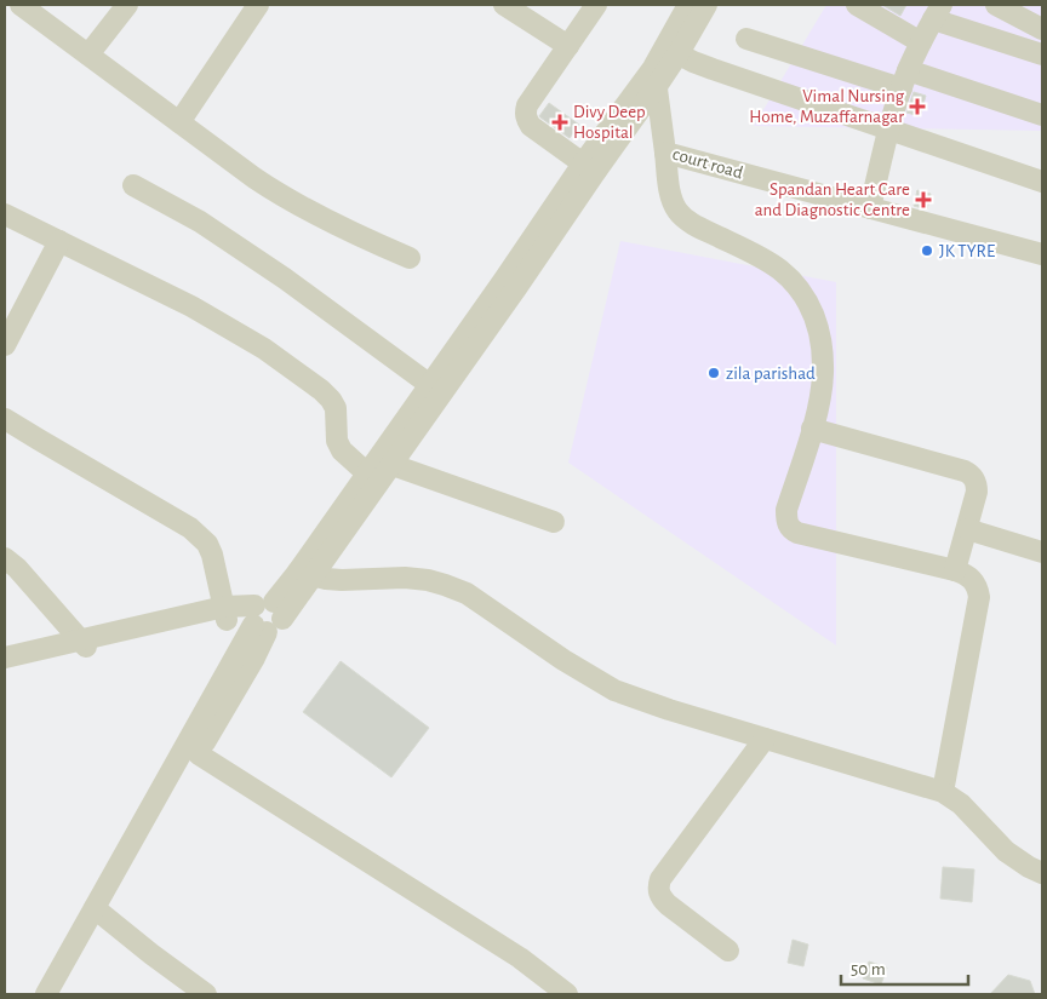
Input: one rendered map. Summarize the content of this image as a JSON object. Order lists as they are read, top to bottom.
{
  "streets": {
    "street": ["court road"]
  },
  "places": {
    "health": ["Vimal Nursing Home, Muzaffarnagar", "Divy Deep Hospital", "Spandan Heart Care and Diagnostic Centre"],
    "other": ["JK TYRE", "zila parishad"]
  },
  "scale_bar": "50 m"
}
